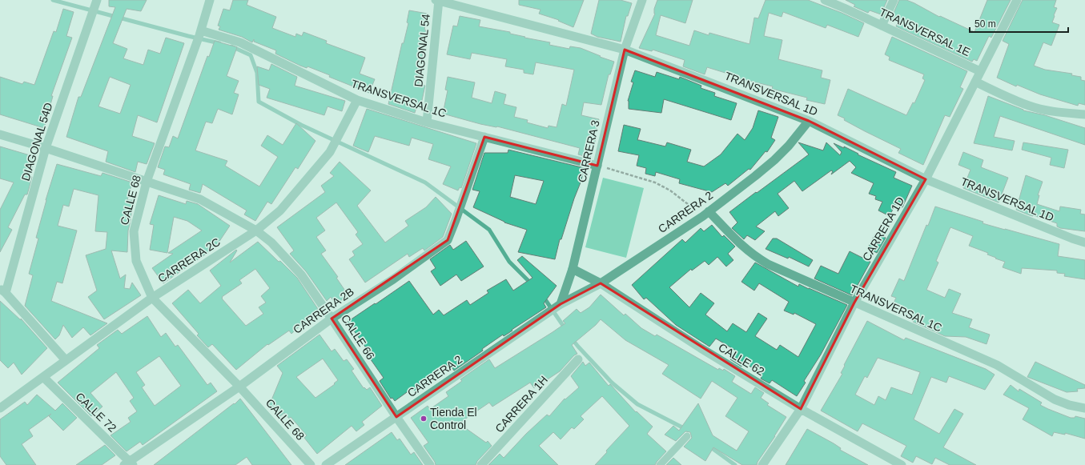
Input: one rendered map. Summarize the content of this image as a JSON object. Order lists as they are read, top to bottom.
{
  "streets": {
    "street": [
      "TRANSVERSAL 1E",
      "DIAGONAL 54",
      "TRANSVERSAL 1D",
      "TRANSVERSAL 1C",
      "DIAGONAL 54D",
      "CARRERA 3",
      "CALLE 68",
      "CARRERA 2",
      "CARRERA 1D",
      "CARRERA 2C",
      "CARRERA 2B",
      "CALLE 66",
      "CALLE 62",
      "CARRERA 1H",
      "CALLE 72"
    ]
  },
  "crossings": [
    ["TRANSVERSAL 1E", "CARRERA 1D"],
    ["DIAGONAL 54", "TRANSVERSAL 1D"],
    ["DIAGONAL 54", "TRANSVERSAL 1C"],
    ["TRANSVERSAL 1D", "CARRERA 3"],
    ["TRANSVERSAL 1D", "CARRERA 2"],
    ["TRANSVERSAL 1D", "CARRERA 1D"],
    ["TRANSVERSAL 1C", "CARRERA 3"],
    ["TRANSVERSAL 1C", "CALLE 68"],
    ["TRANSVERSAL 1C", "CARRERA 2"],
    ["TRANSVERSAL 1C", "CARRERA 1D"],
    ["TRANSVERSAL 1C", "CARRERA 2C"],
    ["TRANSVERSAL 1C", "CARRERA 2B"],
    ["DIAGONAL 54D", "CALLE 66"],
    ["CARRERA 3", "CARRERA 2"],
    ["CARRERA 3", "CALLE 62"],
    ["CALLE 68", "CARRERA 2C"],
    ["CALLE 68", "CARRERA 2B"],
    ["CALLE 68", "CALLE 66"],
    ["CARRERA 2", "CALLE 66"],
    ["CARRERA 2", "CALLE 62"],
    ["CARRERA 1D", "CALLE 62"],
    ["CARRERA 2C", "CALLE 66"],
    ["CARRERA 2C", "CALLE 72"],
    ["CARRERA 2B", "CALLE 66"],
    ["CARRERA 2B", "CALLE 72"]
  ],
  "places": ["Tienda El Control"],
  "scale_bar": "50 m"
}
